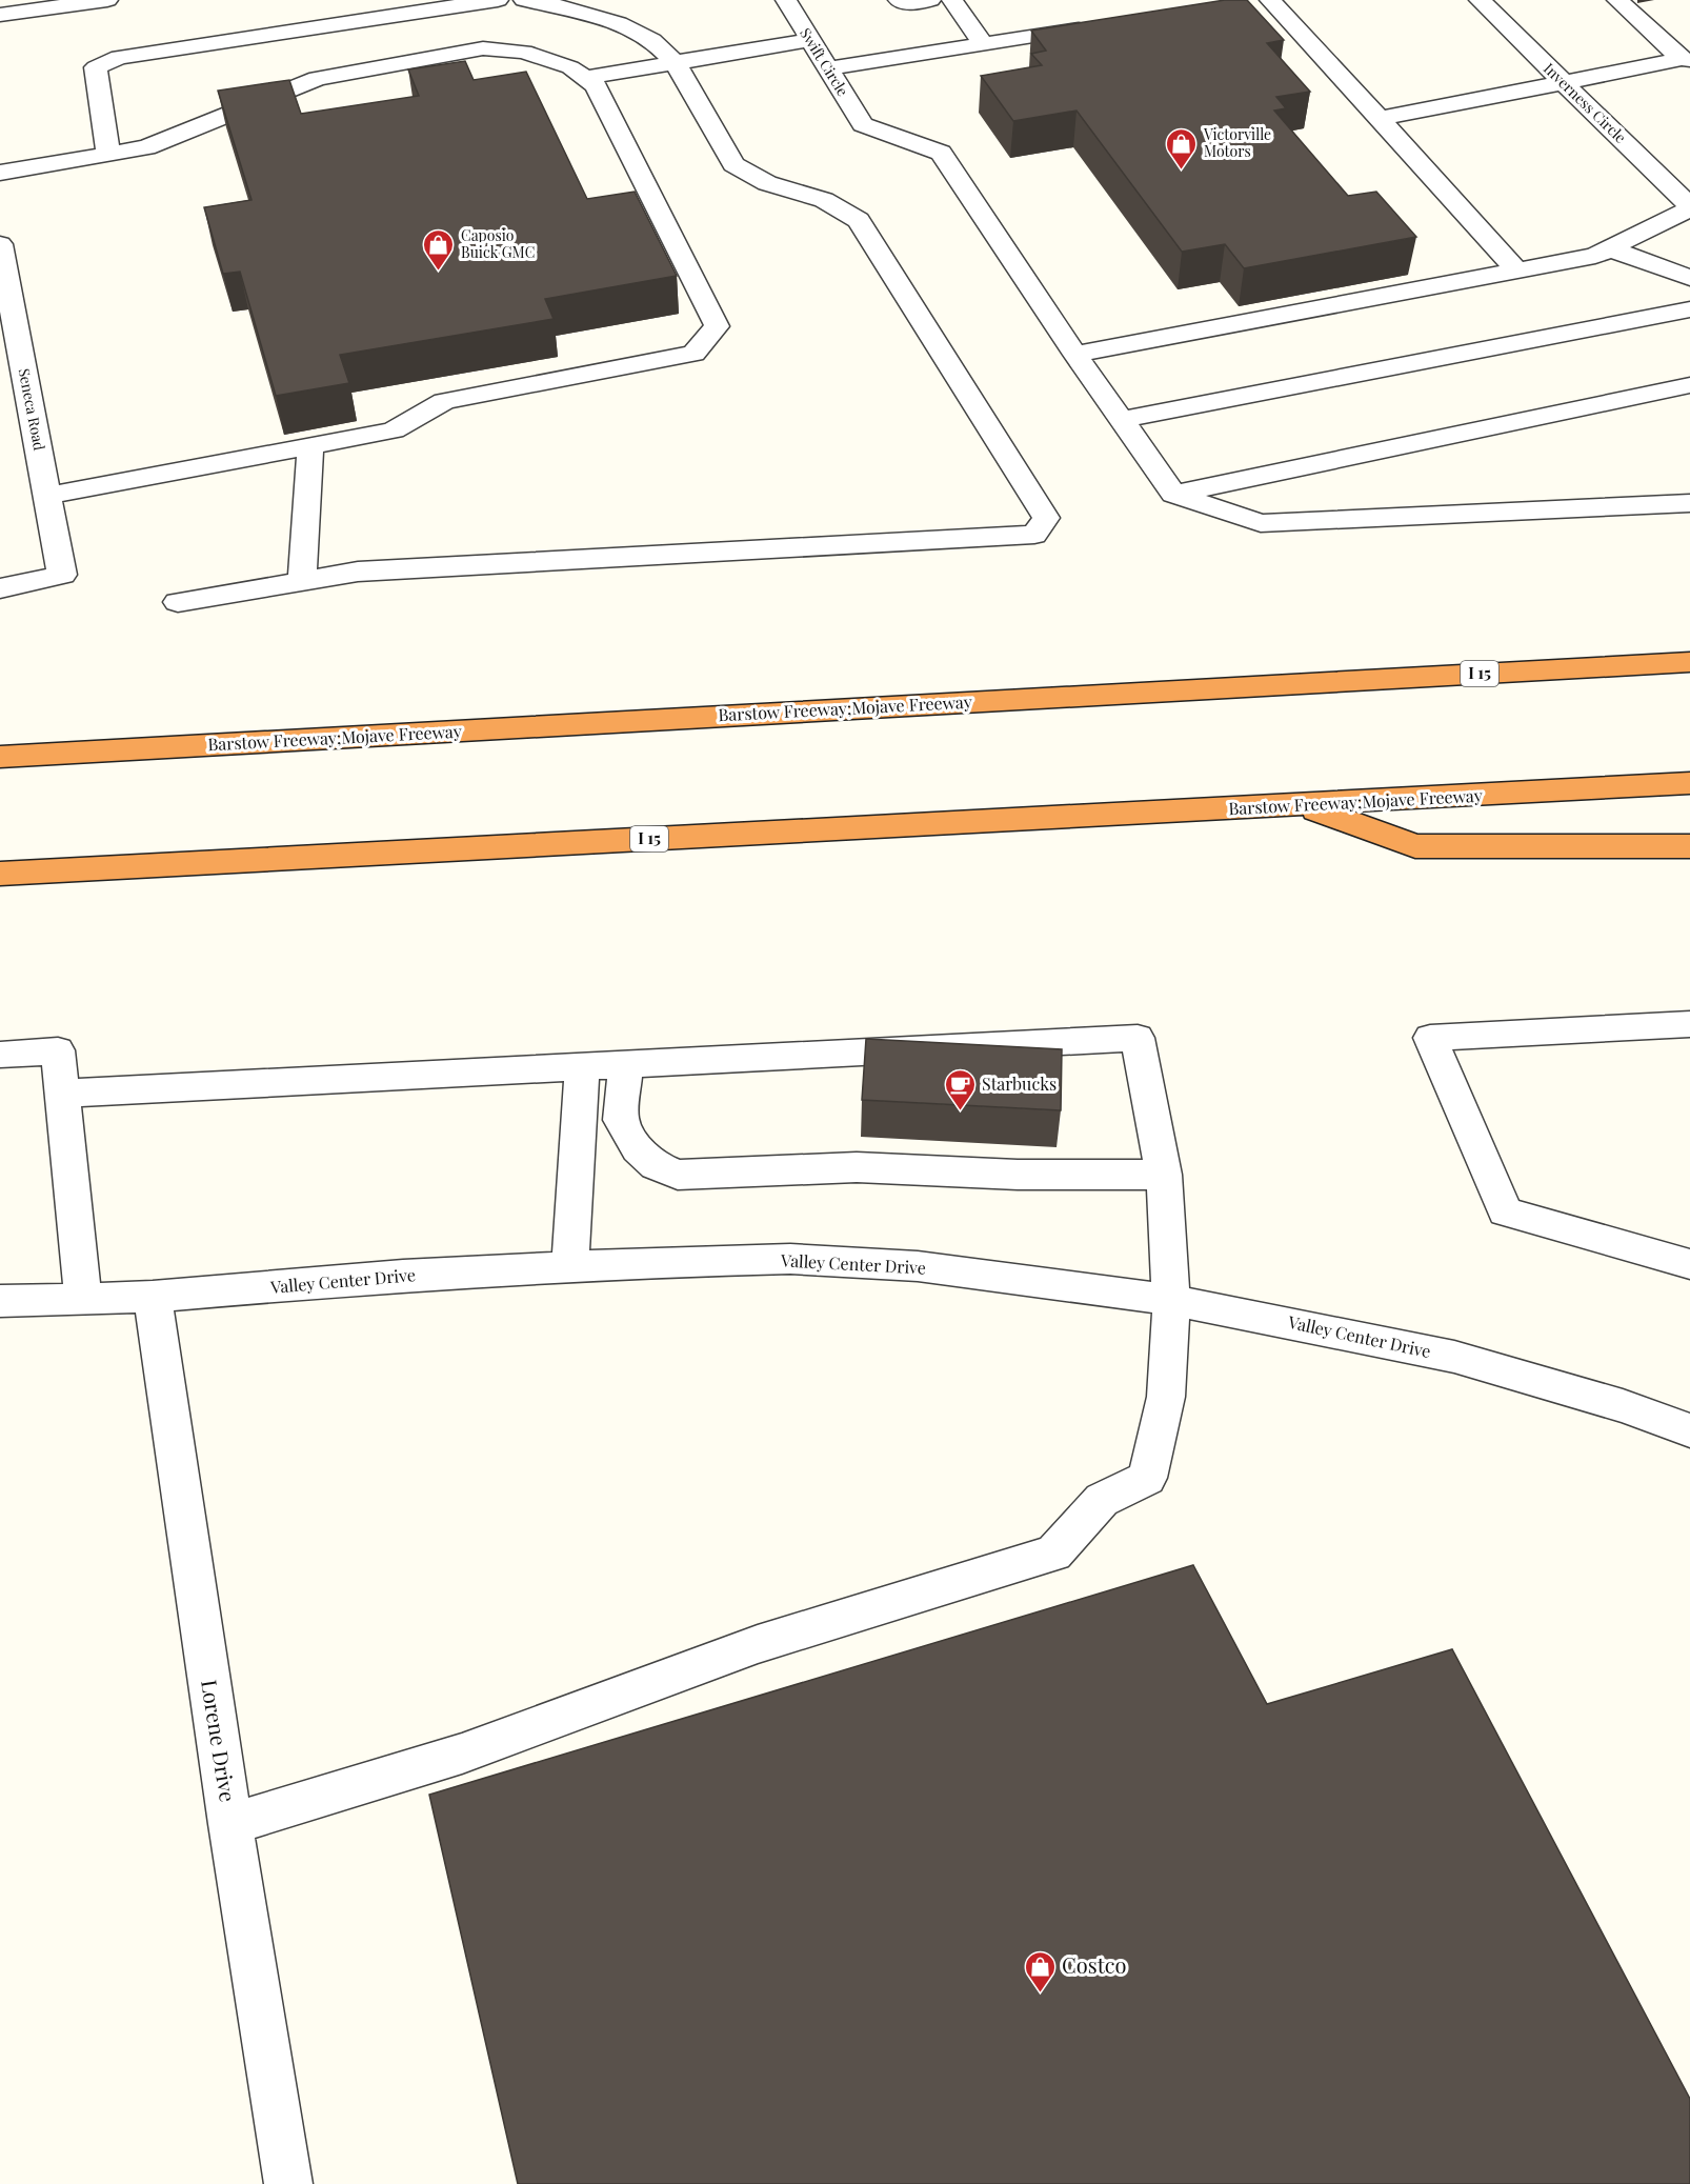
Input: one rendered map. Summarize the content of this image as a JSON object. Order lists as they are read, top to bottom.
{
  "streets": {
    "highway": ["I 15", "Barstow Freeway;Mojave Freeway"],
    "street": [
      "Swift Circle",
      "Inverness Circle",
      "Seneca Road",
      "Valley Center Drive",
      "Lorene Drive"
    ]
  },
  "crossings": [
    ["Valley Center Drive", "Lorene Drive"]
  ],
  "places": {
    "shop": ["Victorville Motors", "Caposio Buick GMC", "Costco"],
    "cafe": ["Starbucks"]
  }
}
